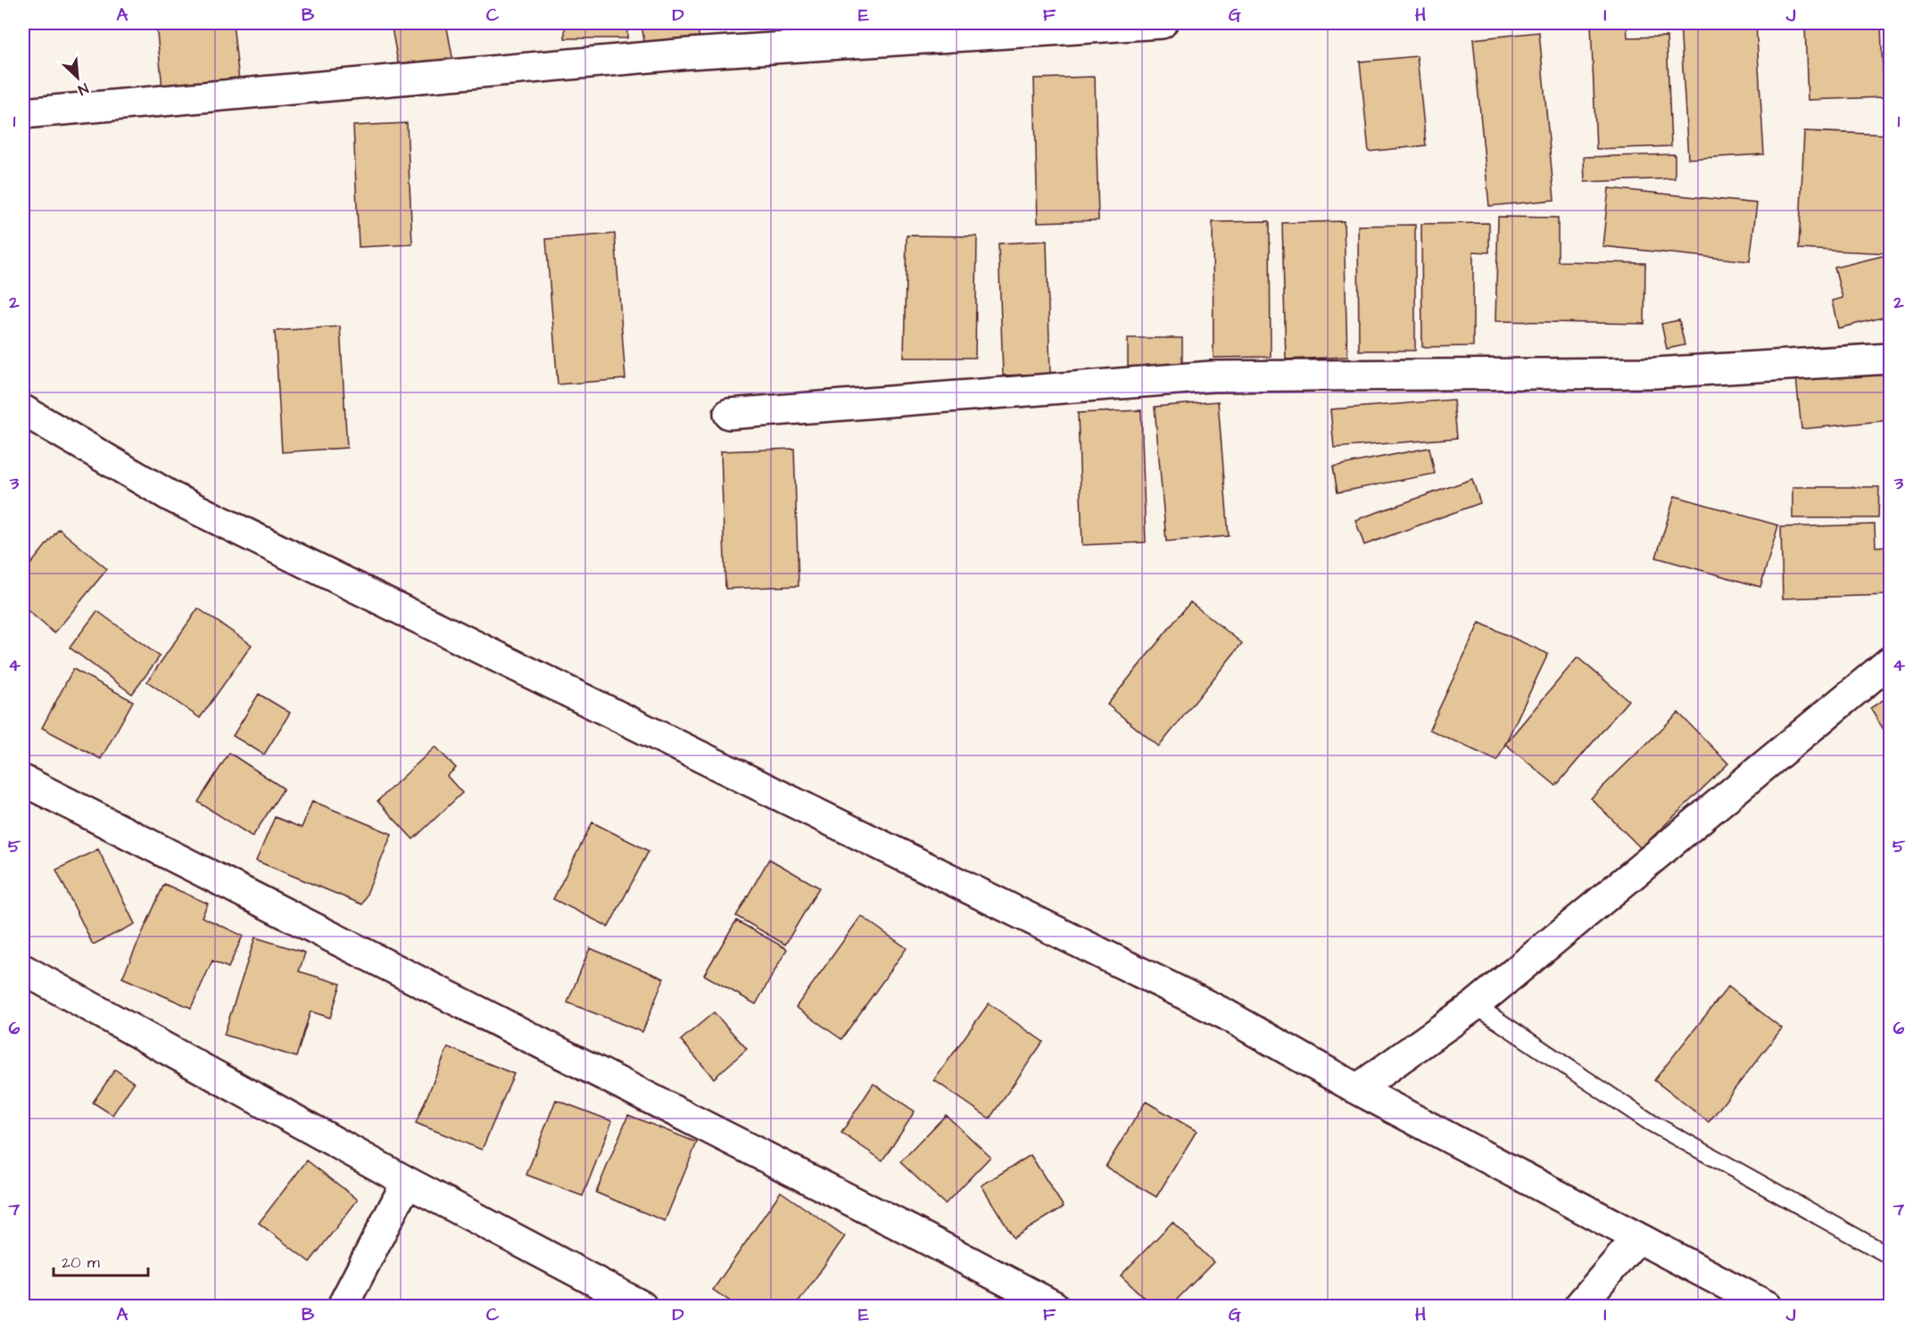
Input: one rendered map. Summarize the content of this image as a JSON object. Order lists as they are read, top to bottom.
{
  "scale_bar": "20 m",
  "north": "bottom right",
  "grid": {
    "columns": [
      "A",
      "B",
      "C",
      "D",
      "E",
      "F",
      "G",
      "H",
      "I",
      "J"
    ],
    "rows": [
      "1",
      "2",
      "3",
      "4",
      "5",
      "6",
      "7"
    ]
  }
}
